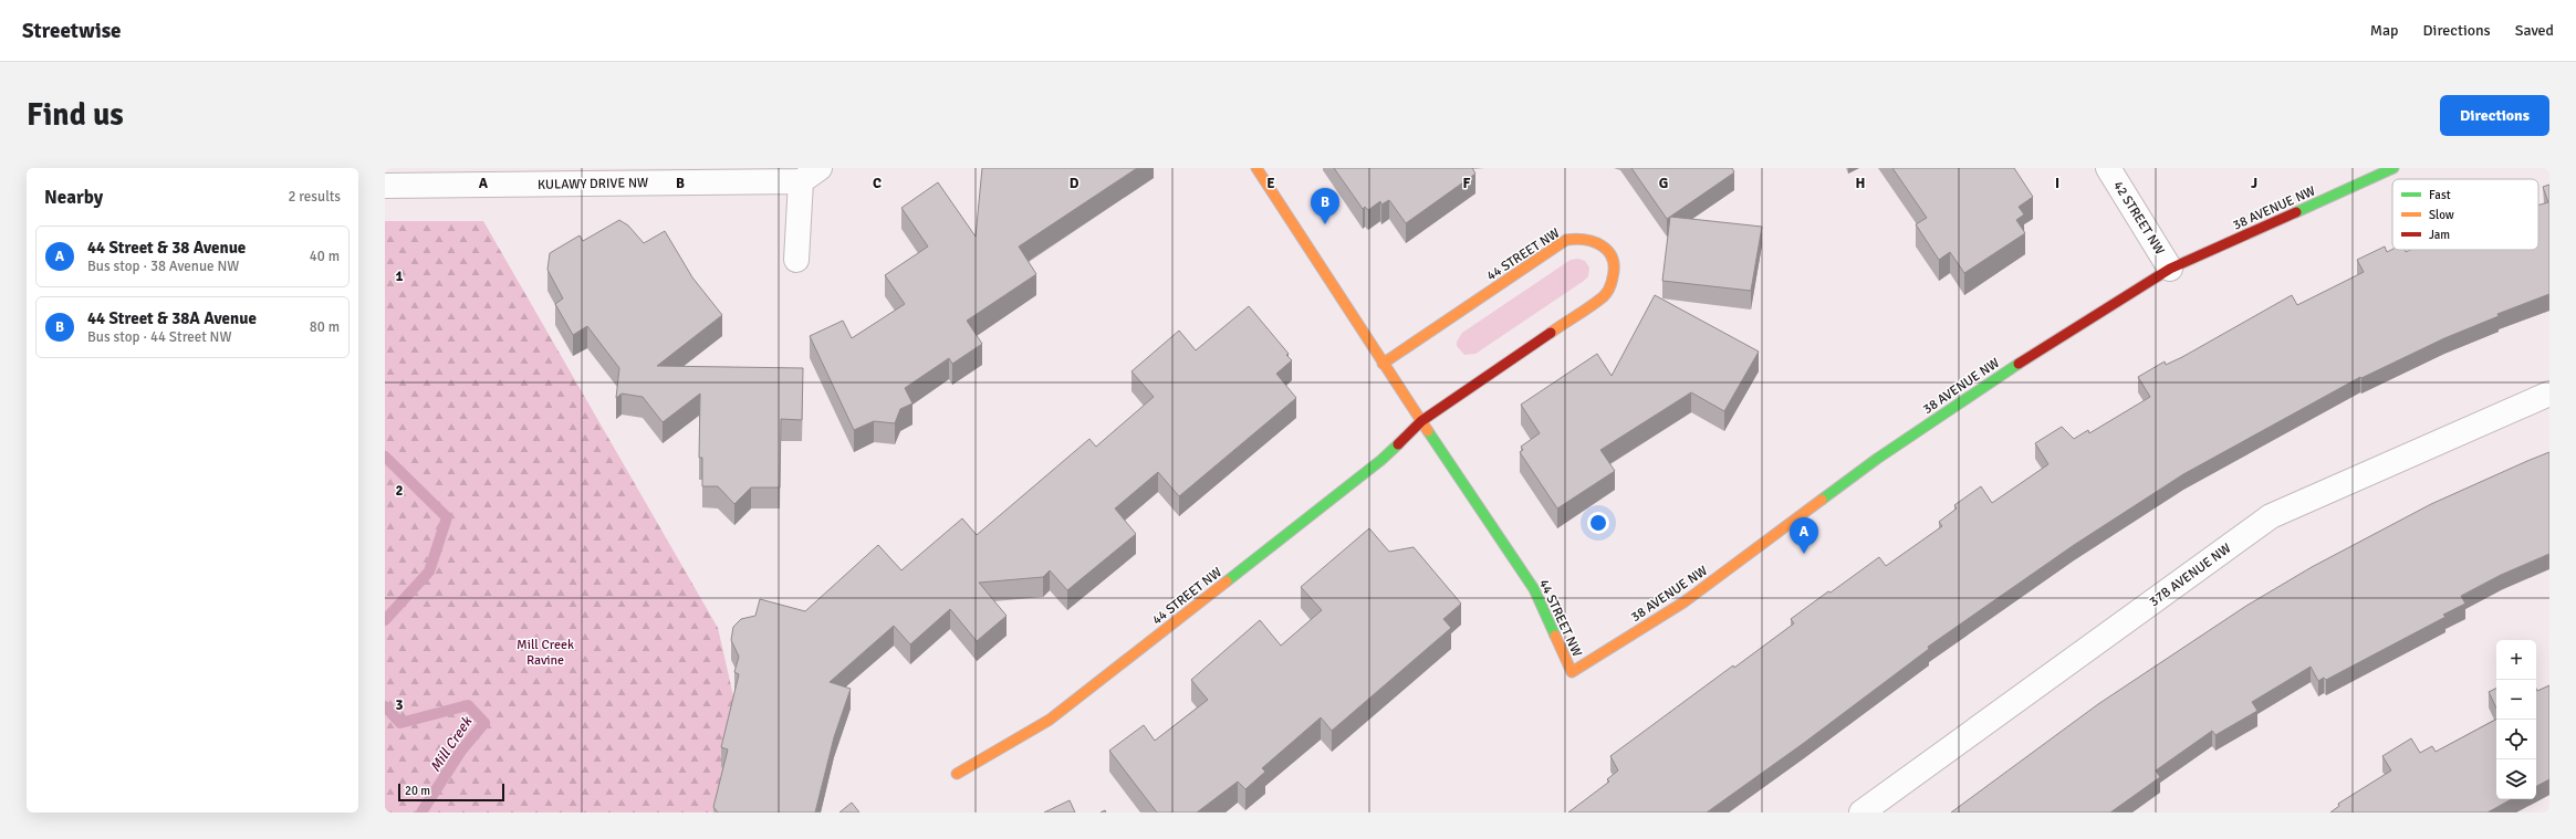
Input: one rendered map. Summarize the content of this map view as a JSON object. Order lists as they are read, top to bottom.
{
  "streets": {
    "street": [
      "KULAWY DRIVE NW",
      "38 AVENUE NW",
      "42 STREET NW",
      "44 STREET NW",
      "37B AVENUE NW"
    ]
  },
  "crossings": [
    ["38 AVENUE NW", "42 STREET NW"],
    ["38 AVENUE NW", "44 STREET NW"]
  ],
  "water": ["Mill Creek"],
  "parks": ["Mill Creek Ravine"],
  "legend": ["Fast", "Slow", "Jam"],
  "scale_bar": "20 m",
  "page": {
    "header": "Streetwise",
    "nav": ["Map", "Directions", "Saved"],
    "buttons": "Directions",
    "title": "Find us",
    "heading": ["Nearby", "2 results"],
    "pins": ["B", "A"],
    "list": [
      {
        "mark": "A",
        "name": "44 Street & 38 Avenue",
        "note": "Bus stop · 38 Avenue NW",
        "value": "40 m"
      },
      {
        "mark": "B",
        "name": "44 Street & 38A Avenue",
        "note": "Bus stop · 44 Street NW",
        "value": "80 m"
      }
    ],
    "map_buttons": ["+", "−"],
    "scale": "20 m"
  },
  "grid": {
    "columns": [
      "A",
      "B",
      "C",
      "D",
      "E",
      "F",
      "G",
      "H",
      "I",
      "J"
    ],
    "rows": ["1", "2", "3"]
  }
}
